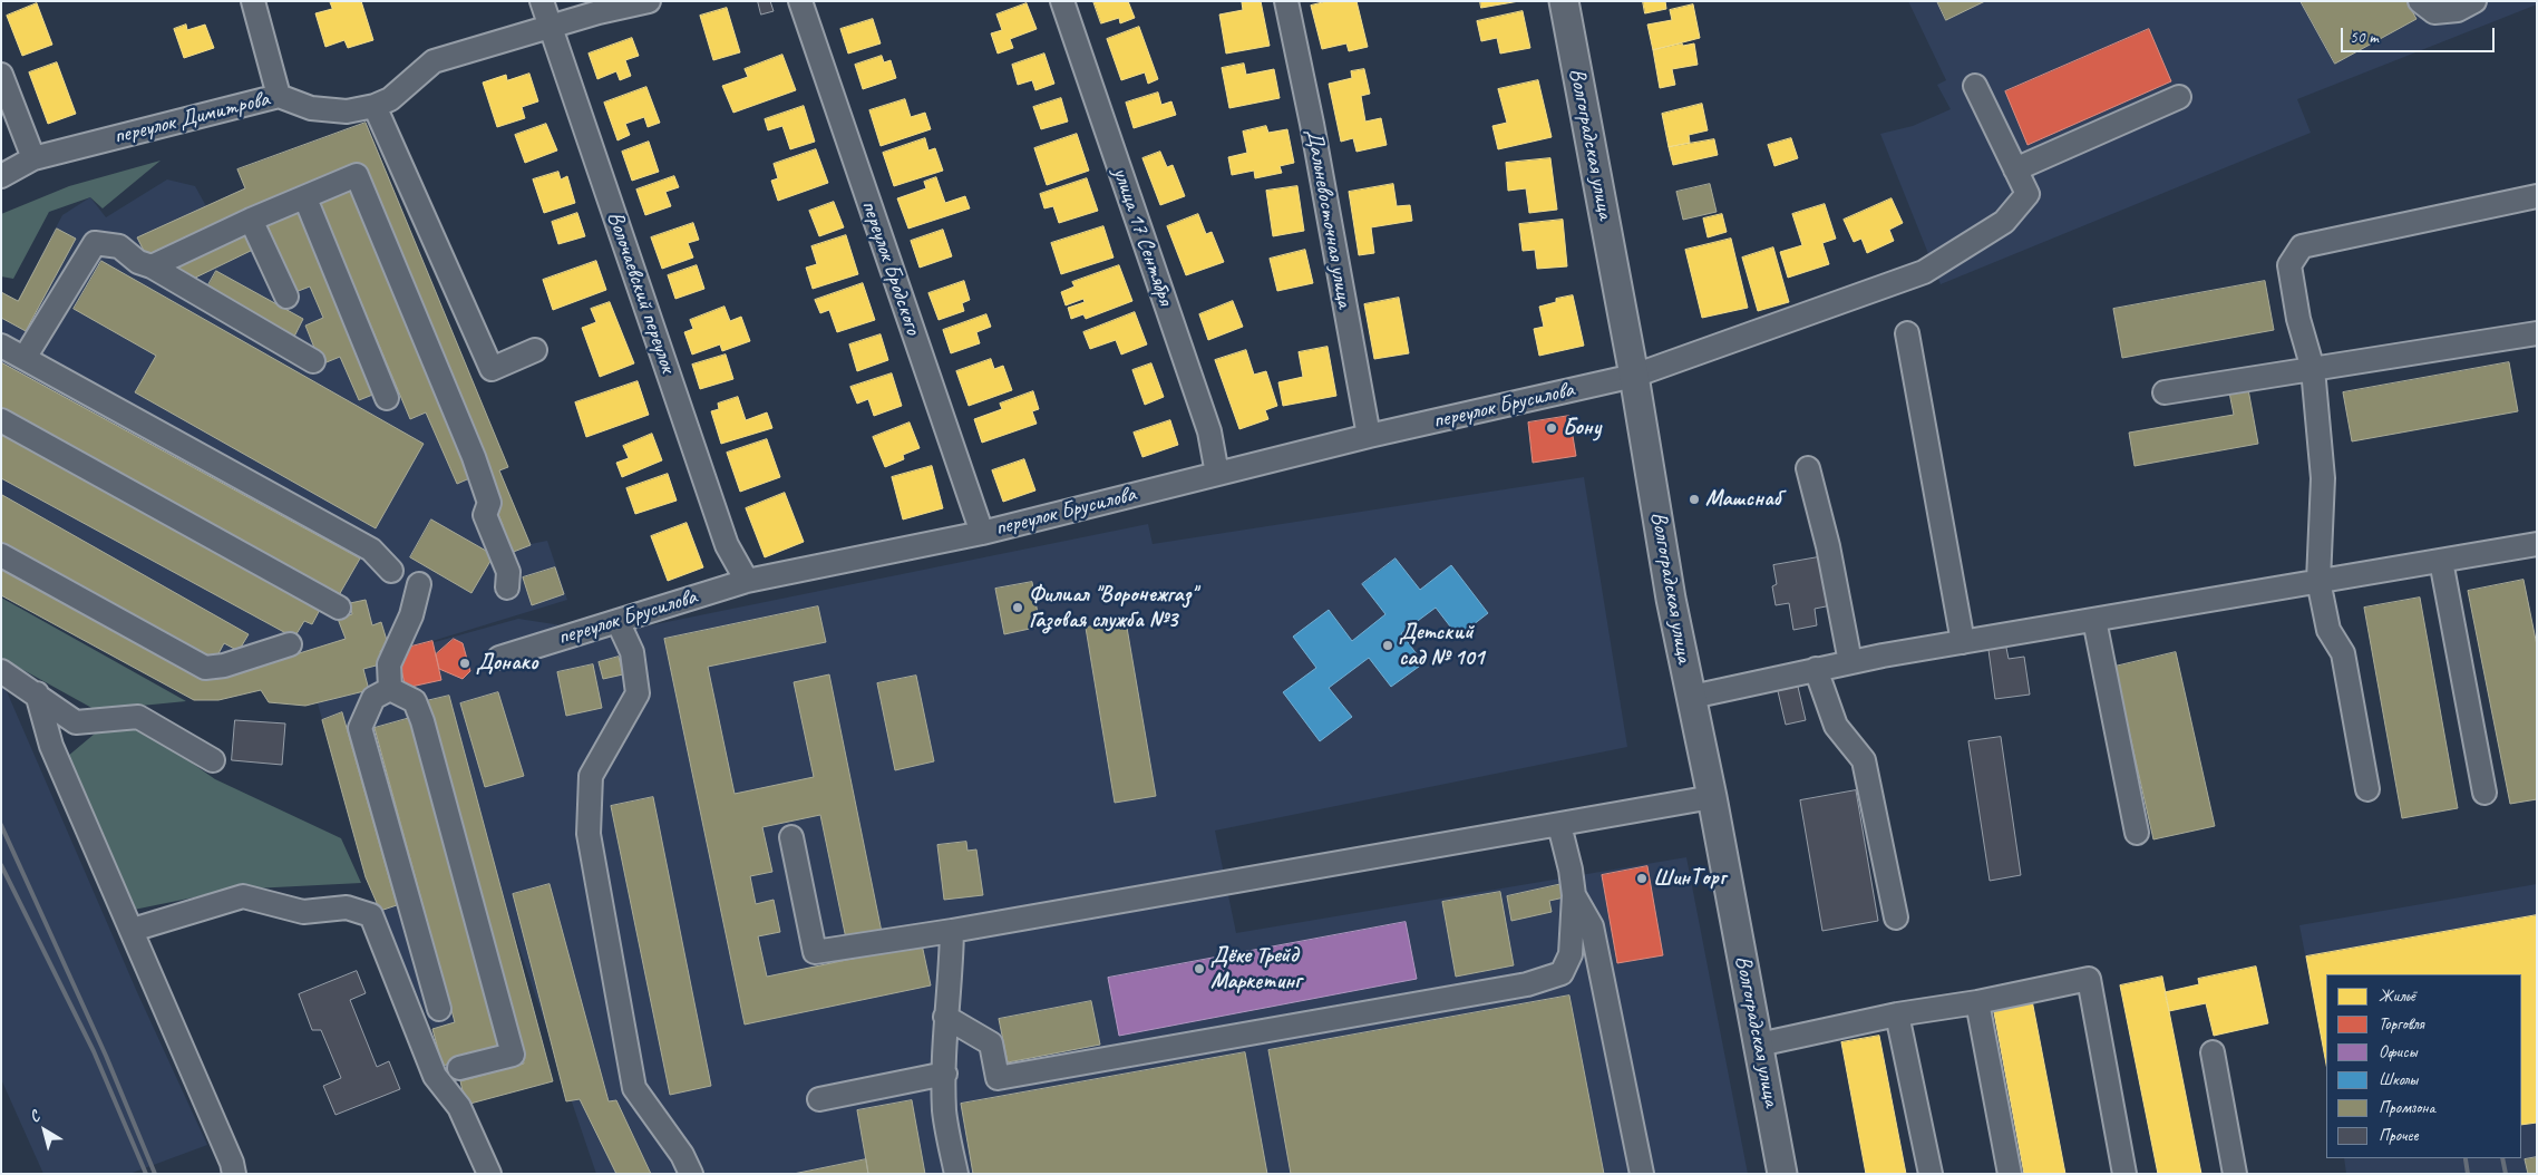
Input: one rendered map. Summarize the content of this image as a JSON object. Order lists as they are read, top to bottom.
{
  "streets": {
    "main road": ["Волгоградская улица"],
    "street": [
      "переулок Димитрова",
      "Дальневосточная улица",
      "улица 17 Сентября",
      "переулок Бродского",
      "Волочаевский переулок",
      "переулок Брусилова"
    ]
  },
  "crossings": [
    ["переулок Димитрова", "Волочаевский переулок"],
    ["Волгоградская улица", "переулок Брусилова"],
    ["Дальневосточная улица", "переулок Брусилова"],
    ["улица 17 Сентября", "переулок Брусилова"],
    ["переулок Бродского", "переулок Брусилова"],
    ["Волочаевский переулок", "переулок Брусилова"]
  ],
  "places": [
    "Бону",
    "Машснаб",
    "Филиал \"Воронежгаз\" Газовая служба №3",
    "Детский сад № 101",
    "Донако",
    "ШинТорг",
    "Дёке Трейд Маркетинг"
  ],
  "legend": [
    "Жильё",
    "Торговля",
    "Офисы",
    "Школы",
    "Промзона",
    "Прочее"
  ],
  "scale_bar": "50 m",
  "north": "top left"
}
